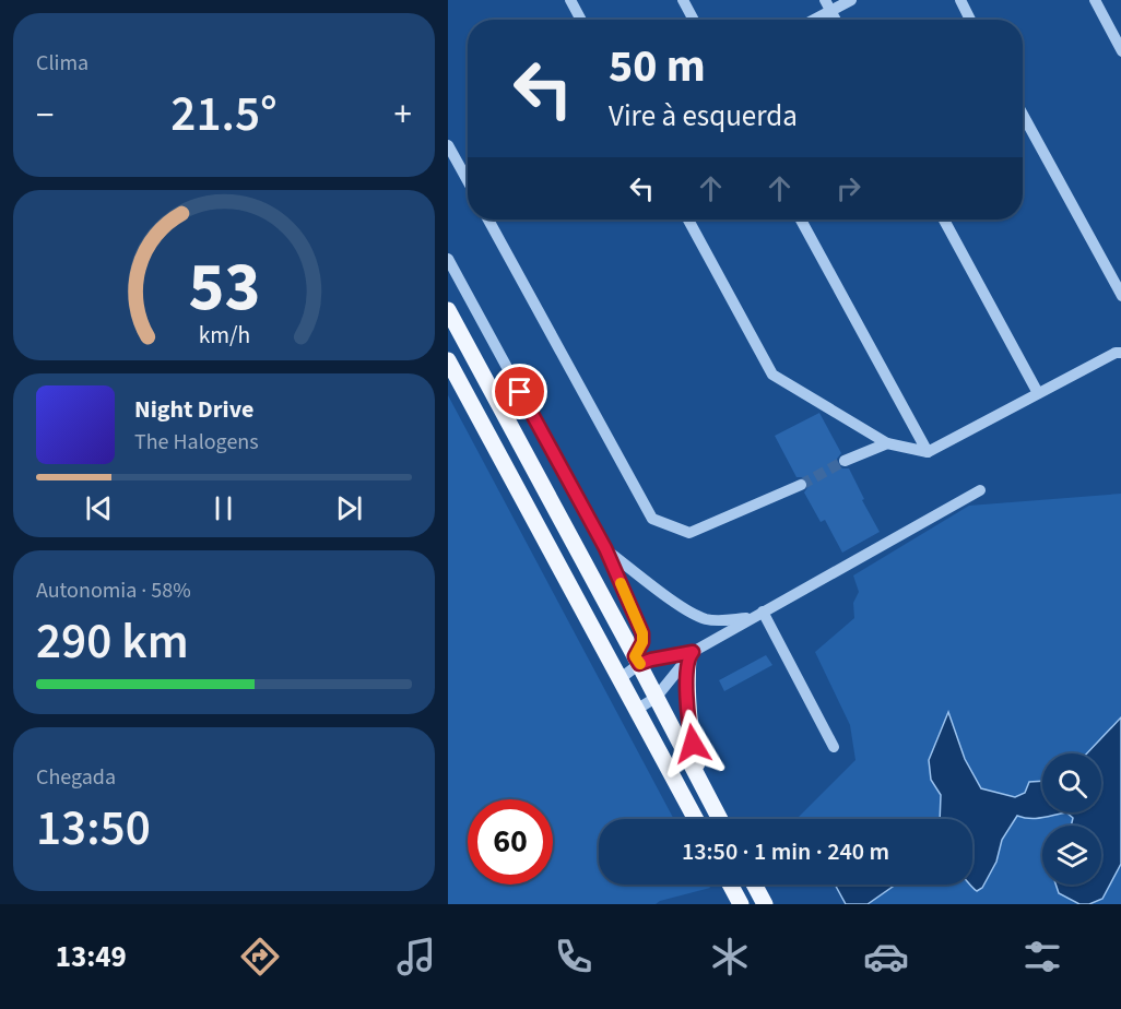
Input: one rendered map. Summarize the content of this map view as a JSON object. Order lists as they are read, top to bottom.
{
  "page": {
    "tile": [
      "Clima",
      ["Autonomia · 58%", "290 km"],
      ["Chegada", "13:50"]
    ],
    "turn": ["50 m", "Vire à esquerda"],
    "heat": ["−", "21.5°", "+"],
    "song": ["Night Drive", "The Halogens"],
    "limit": "60",
    "trip": "13:50 · 1 min · 240 m",
    "tabs": "13:49",
    "gauge": ["53", "km/h"]
  }
}
